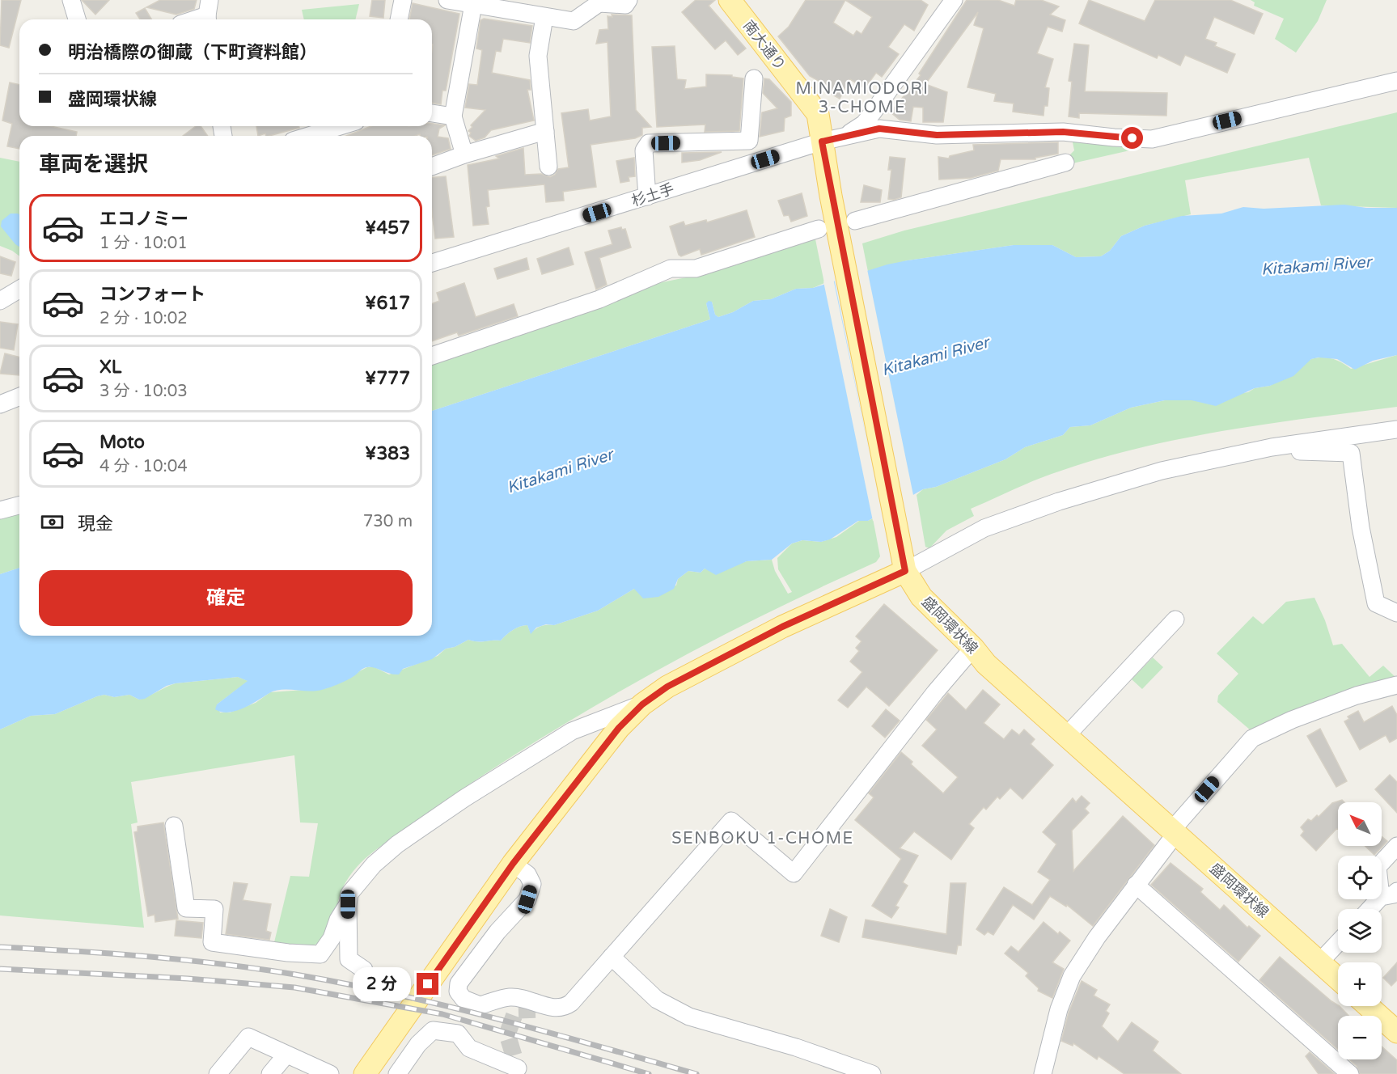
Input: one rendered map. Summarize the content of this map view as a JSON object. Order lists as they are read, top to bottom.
{
  "streets": {
    "main road": ["南大通り", "盛岡環状線"],
    "street": ["杉土手"]
  },
  "crossings": [
    ["南大通り", "杉土手"],
    ["南大通り", "盛岡環状線"]
  ],
  "districts": ["MINAMIODORI 3-CHOME", "SENBOKU 1-CHOME"],
  "water": ["Kitakami River"],
  "north": "top left",
  "page": {
    "banner": ["明治橋際の御蔵（下町資料館）", "盛岡環状線"],
    "heading": "車両を選択",
    "list": [
      {
        "name": "エコノミー",
        "note": "1 分 · 10:01",
        "value": "¥457"
      },
      {
        "name": "コンフォート",
        "note": "2 分 · 10:02",
        "value": "¥617"
      },
      {
        "name": "XL",
        "note": "3 分 · 10:03",
        "value": "¥777"
      },
      {
        "name": "Moto",
        "note": "4 分 · 10:04",
        "value": "¥383"
      }
    ],
    "pay": ["現金", "730 m"],
    "buttons": "確定",
    "map_buttons": ["+", "−"],
    "bubble": "2 分"
  }
}
